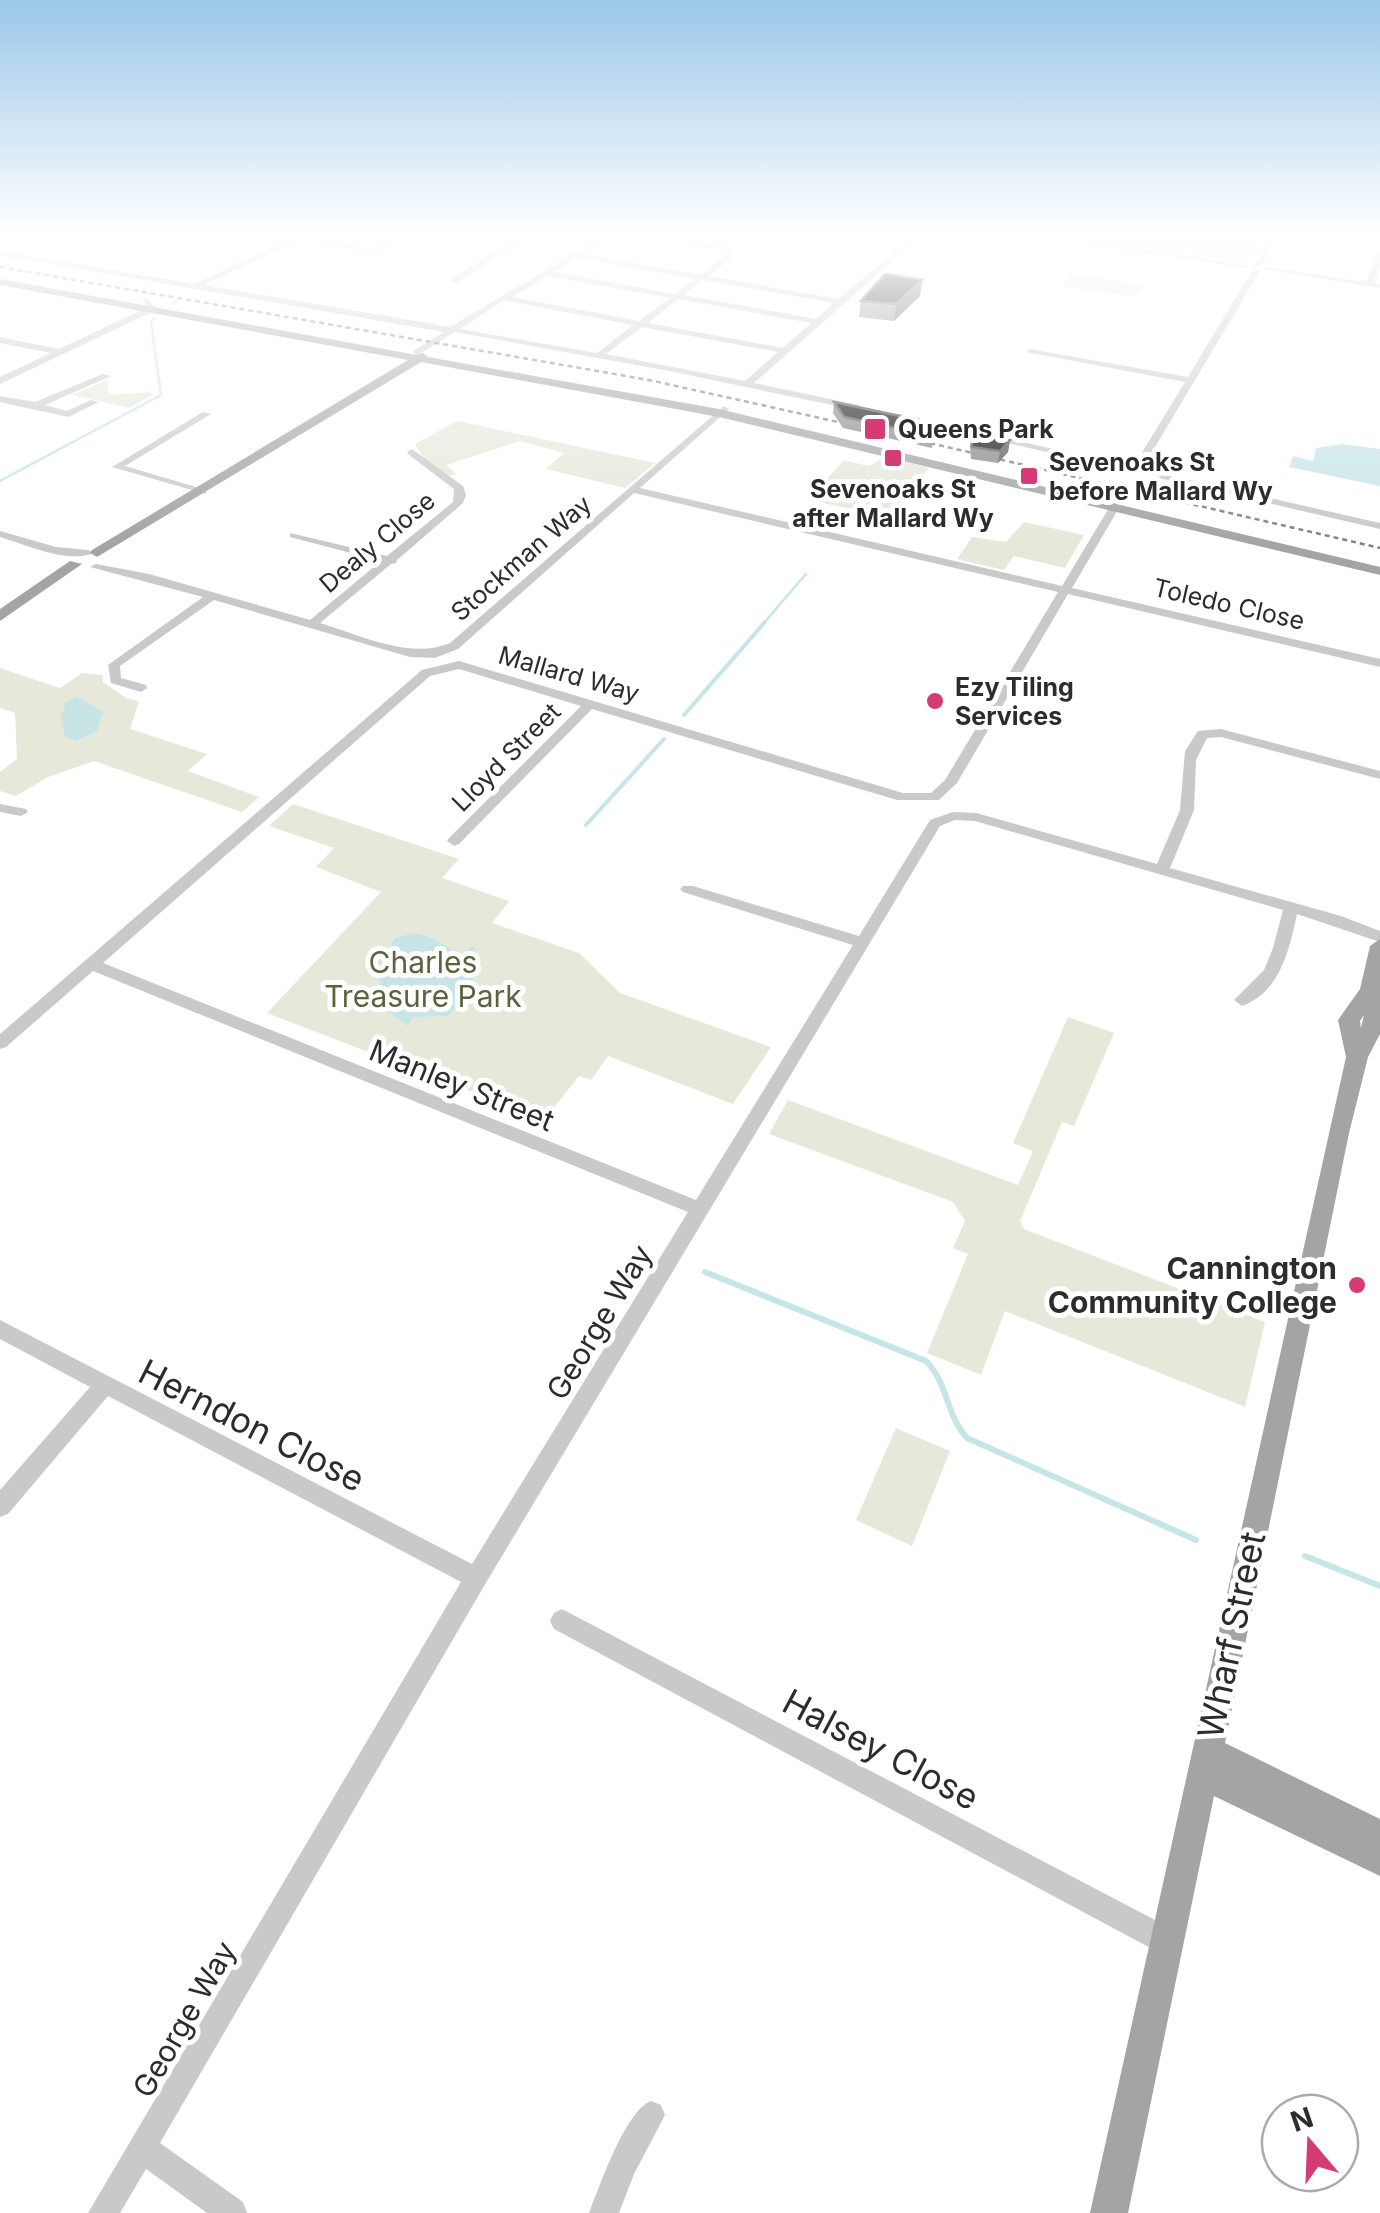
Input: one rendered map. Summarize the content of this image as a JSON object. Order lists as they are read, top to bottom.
{
  "streets": {
    "main road": ["Wharf Street"],
    "street": [
      "Dealy Close",
      "Stockman Way",
      "Toledo Close",
      "Mallard Way",
      "Lloyd Street",
      "Manley Street",
      "George Way",
      "Herndon Close",
      "Halsey Close"
    ]
  },
  "crossings": [
    ["Dealy Close", "Stockman Way"],
    ["Stockman Way", "Toledo Close"],
    ["Toledo Close", "Mallard Way"],
    ["Mallard Way", "Lloyd Street"],
    ["Mallard Way", "Manley Street"],
    ["Manley Street", "George Way"],
    ["George Way", "Herndon Close"],
    ["Wharf Street", "Halsey Close"]
  ],
  "parks": ["Charles Treasure Park"],
  "places": {
    "transit": ["Queens Park", "Sevenoaks St after Mallard Wy", "Sevenoaks St before Mallard Wy"],
    "other": ["Ezy Tiling Services", "Cannington Community College"]
  },
  "north": "top"
}
